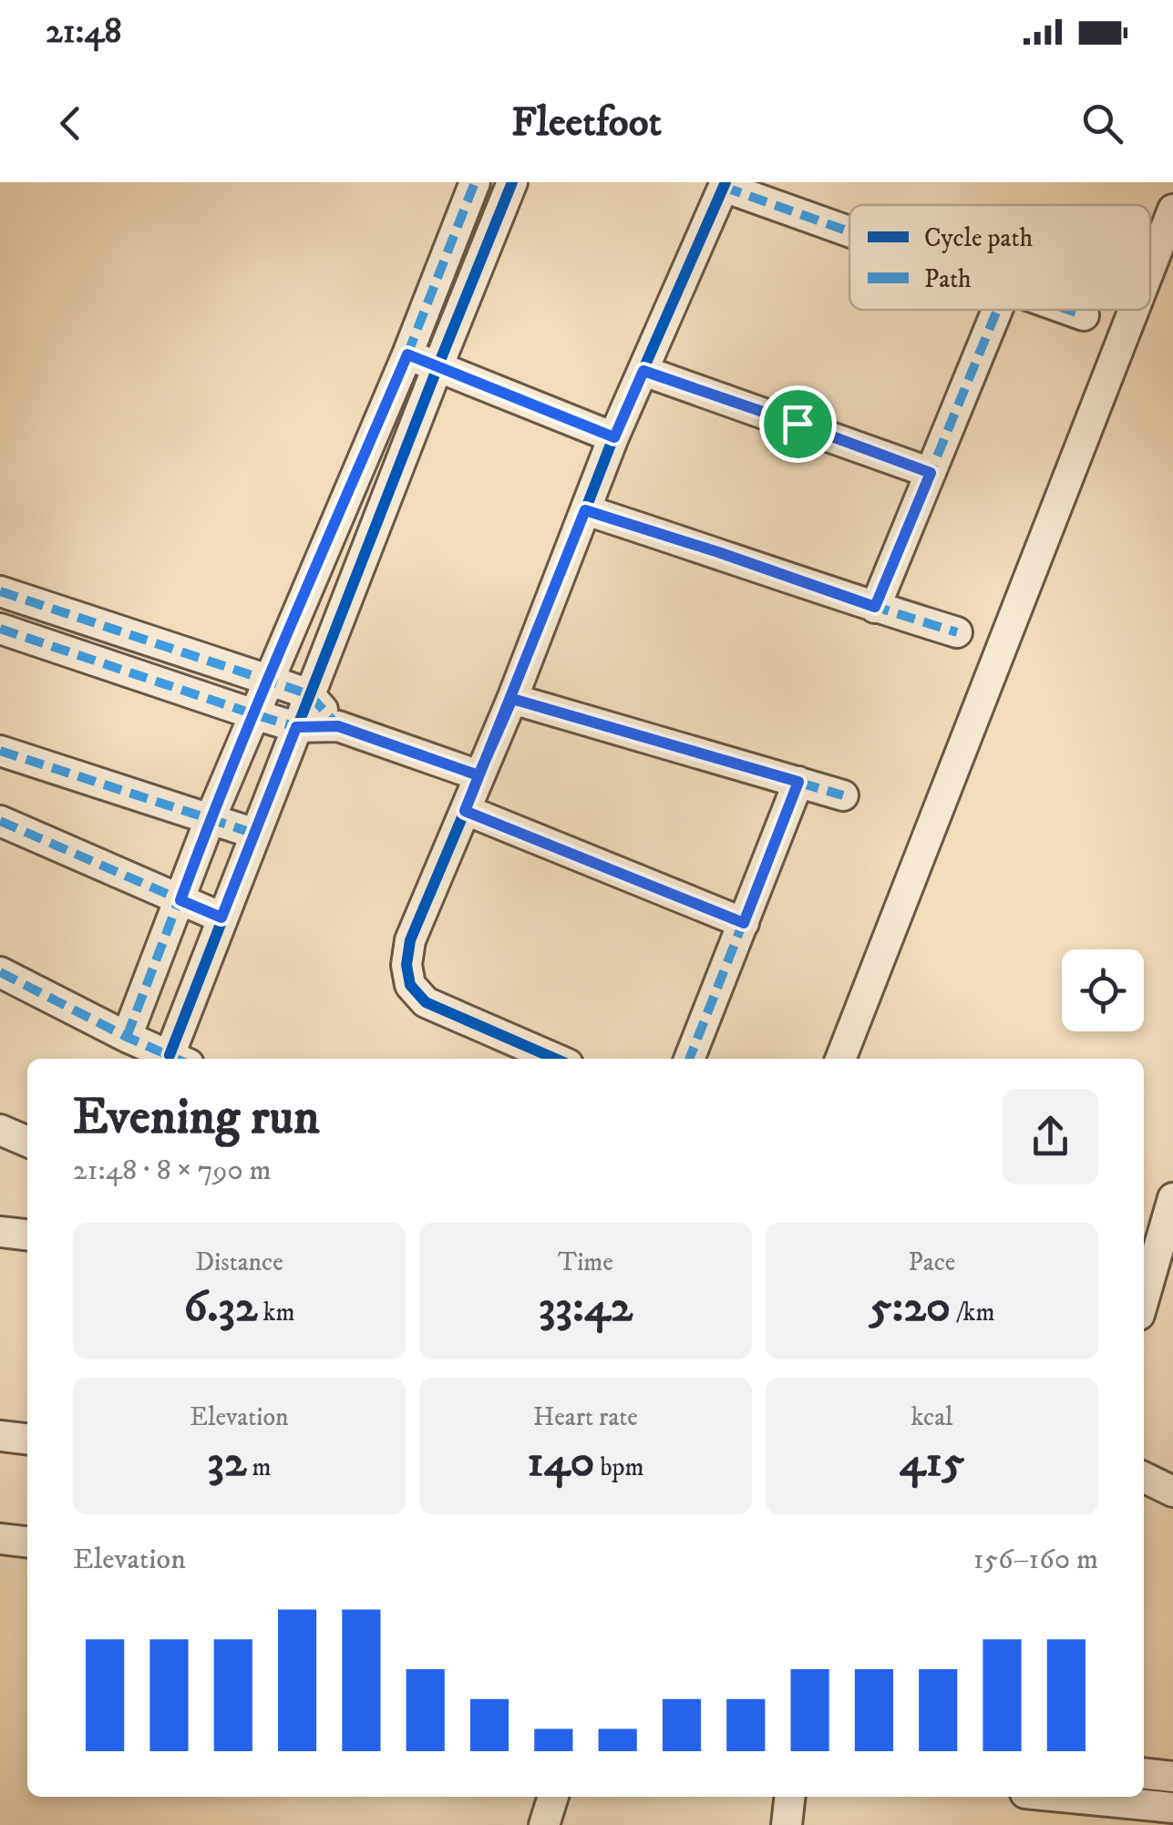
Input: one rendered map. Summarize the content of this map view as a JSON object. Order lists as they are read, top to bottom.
{
  "legend": ["Cycle path", "Path"],
  "page": {
    "status": "21:48",
    "header": "Fleetfoot",
    "heading": ["Evening run", "21:48 · 8 × 790 m"],
    "stats": [
      ["Distance", "6.32 km"],
      ["Time", "33:42"],
      ["Pace", "5:20 /km"],
      ["Elevation", "32 m"],
      ["Heart rate", "140 bpm"],
      ["kcal", "415"]
    ],
    "chart": ["Elevation", "156–160 m"]
  }
}
